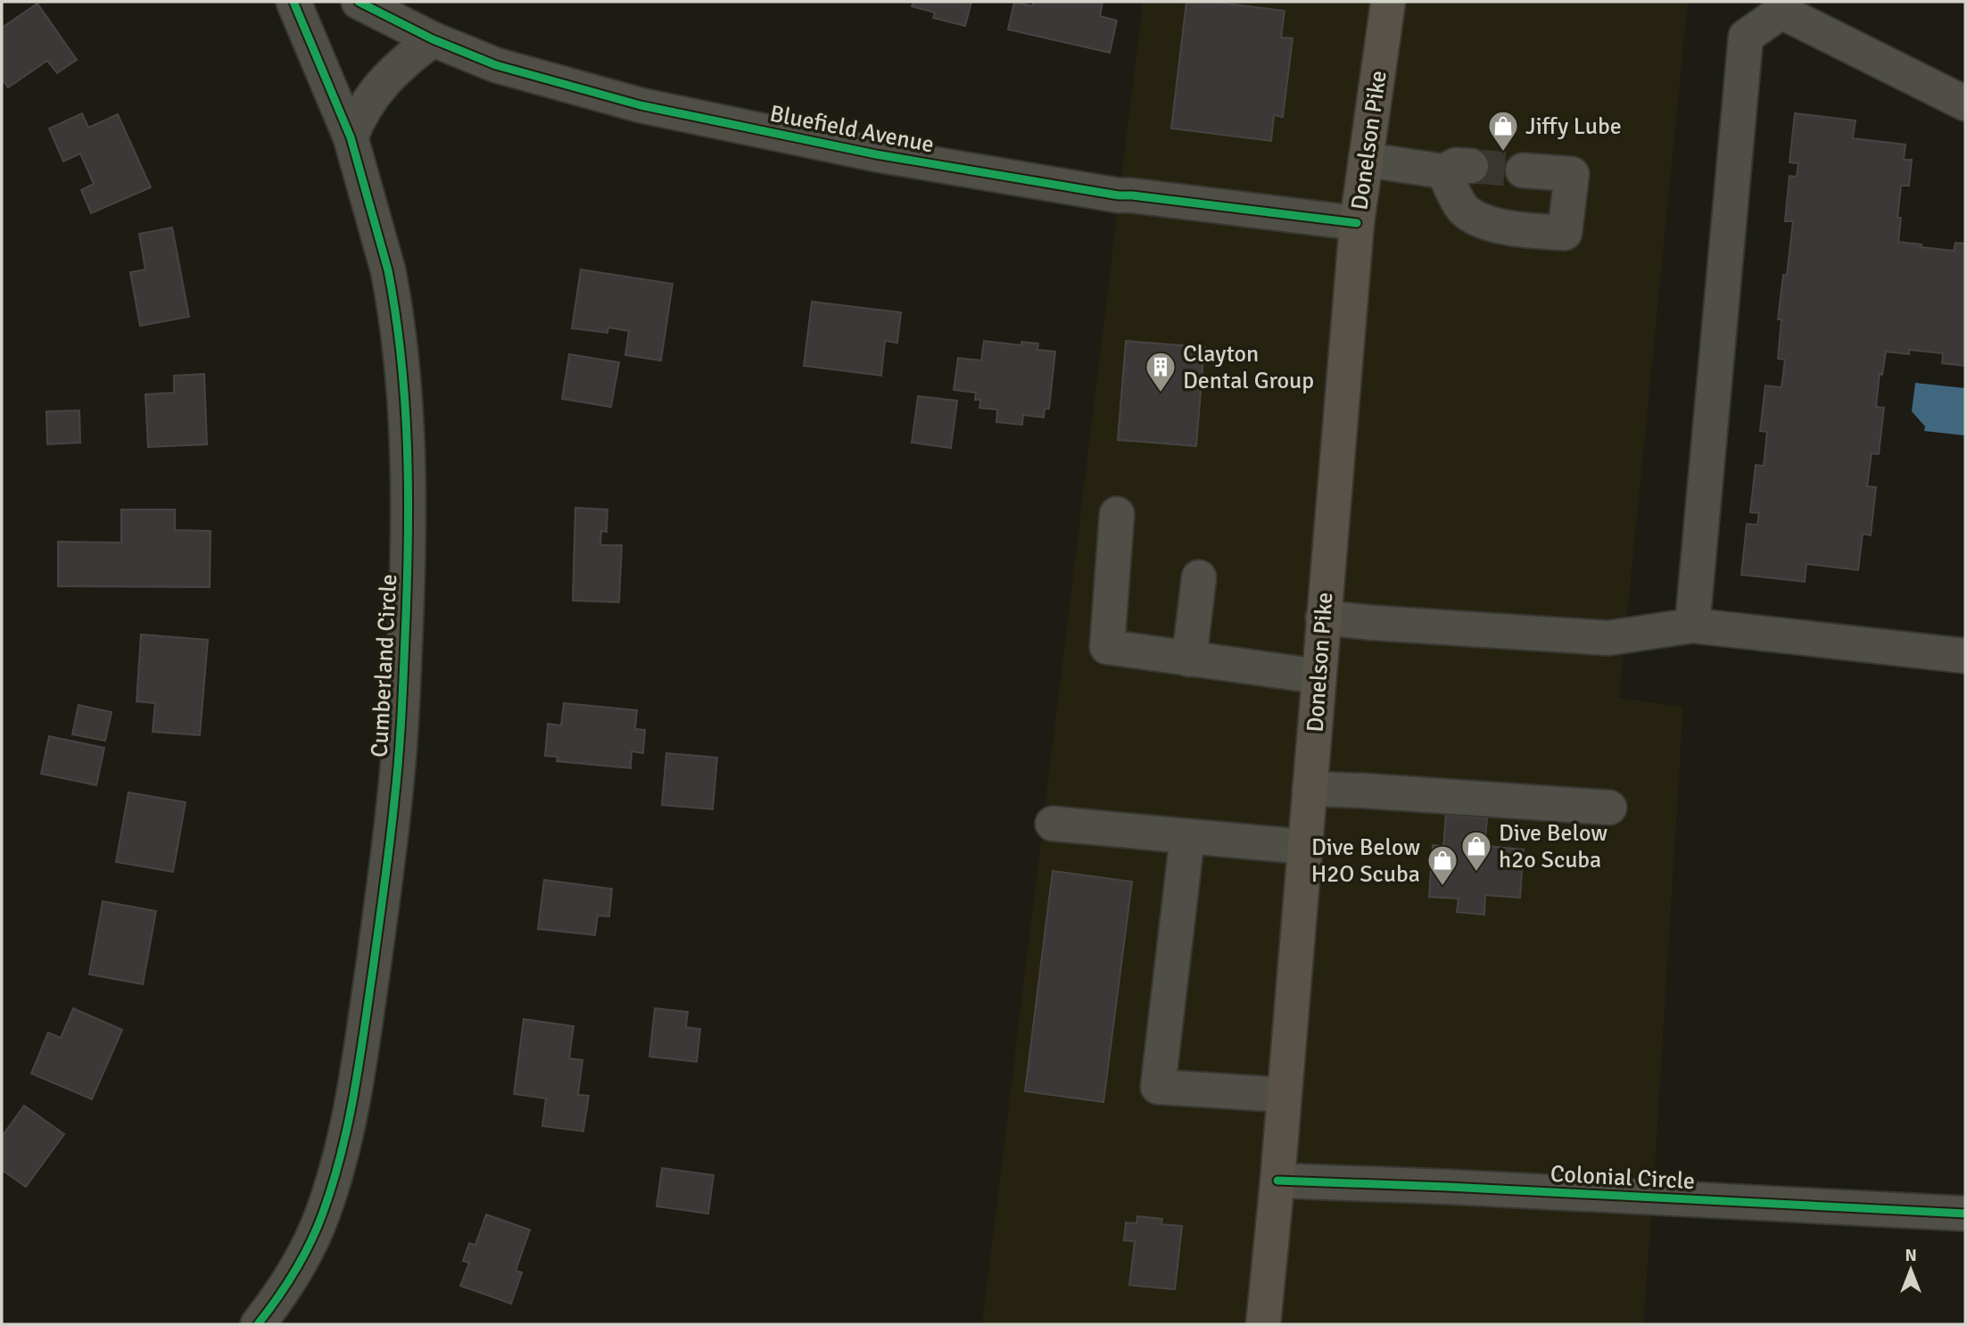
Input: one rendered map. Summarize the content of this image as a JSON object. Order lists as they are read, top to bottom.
{
  "streets": {
    "main road": ["Donelson Pike"],
    "street": ["Bluefield Avenue", "Cumberland Circle", "Colonial Circle"]
  },
  "crossings": [
    ["Bluefield Avenue", "Donelson Pike"],
    ["Donelson Pike", "Colonial Circle"]
  ],
  "places": {
    "shop": ["Jiffy Lube", "Dive Below h2o Scuba", "Dive Below H2O Scuba"],
    "building": ["Clayton Dental Group"]
  },
  "north": "top"
}
